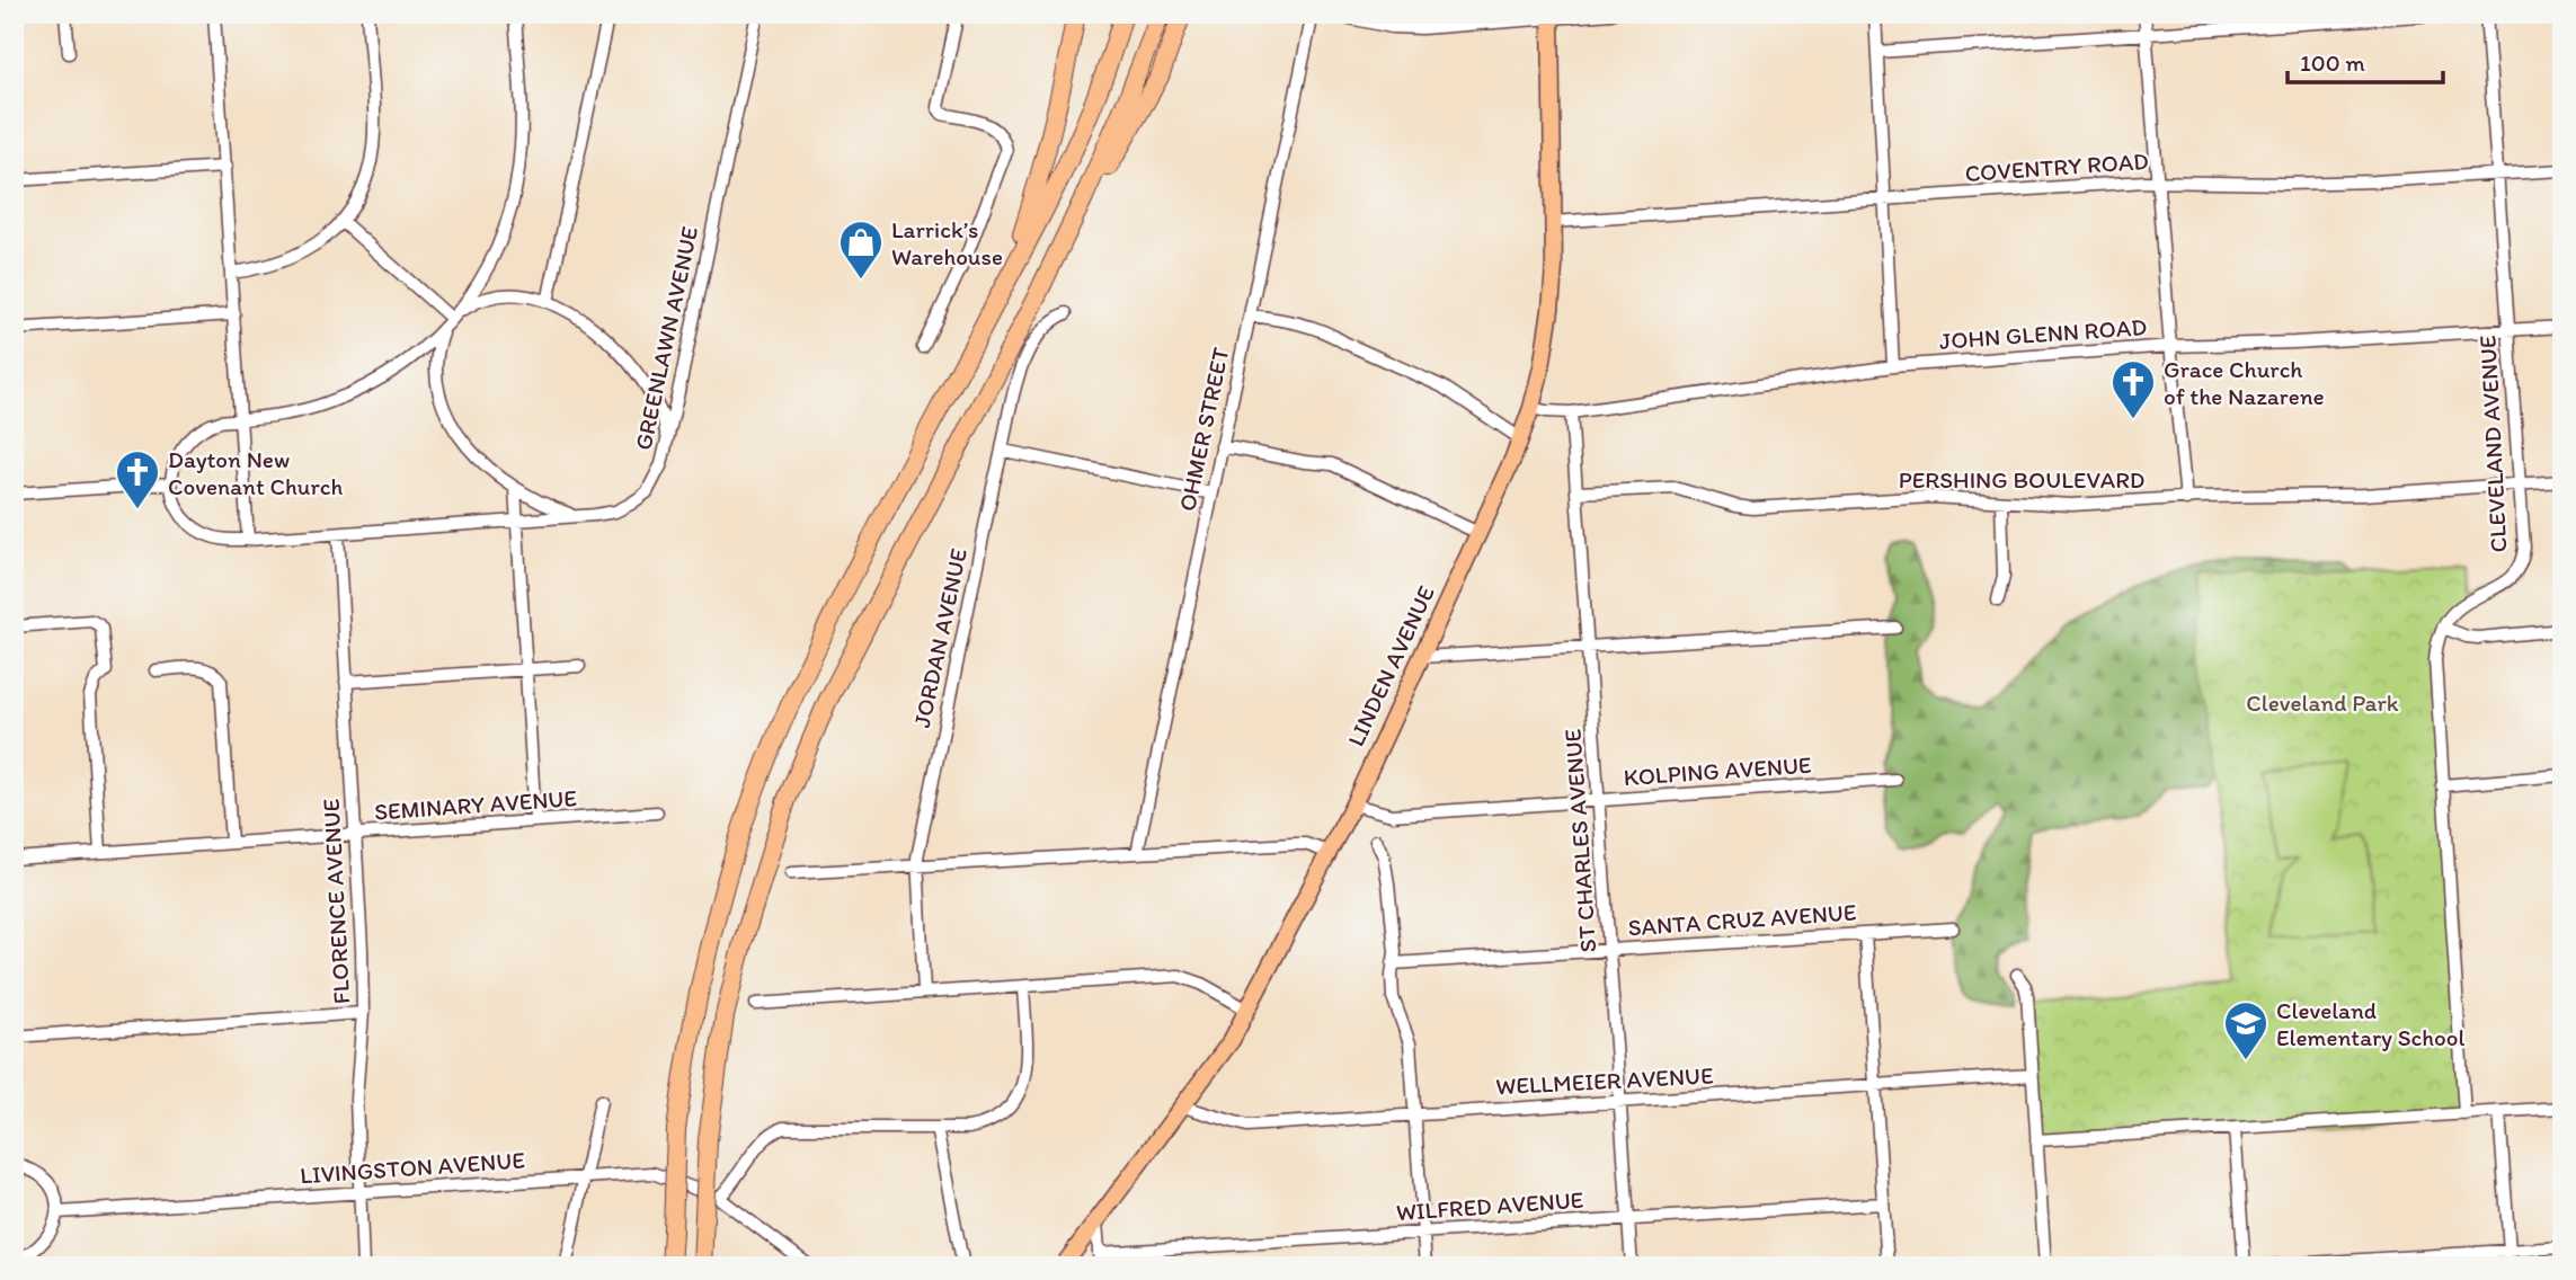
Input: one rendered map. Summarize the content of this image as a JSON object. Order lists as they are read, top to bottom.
{
  "streets": {
    "main road": ["LINDEN AVENUE"],
    "street": [
      "COVENTRY ROAD",
      "JOHN GLENN ROAD",
      "GREENLAWN AVENUE",
      "OHMER STREET",
      "CLEVELAND AVENUE",
      "PERSHING BOULEVARD",
      "JORDAN AVENUE",
      "KOLPING AVENUE",
      "SEMINARY AVENUE",
      "ST CHARLES AVENUE",
      "FLORENCE AVENUE",
      "SANTA CRUZ AVENUE",
      "WELLMEIER AVENUE",
      "LIVINGSTON AVENUE",
      "WILFRED AVENUE"
    ]
  },
  "crossings": [
    ["COVENTRY ROAD", "CLEVELAND AVENUE"],
    ["COVENTRY ROAD", "LINDEN AVENUE"],
    ["JOHN GLENN ROAD", "CLEVELAND AVENUE"],
    ["JOHN GLENN ROAD", "LINDEN AVENUE"],
    ["JOHN GLENN ROAD", "ST CHARLES AVENUE"],
    ["GREENLAWN AVENUE", "FLORENCE AVENUE"],
    ["CLEVELAND AVENUE", "PERSHING BOULEVARD"],
    ["PERSHING BOULEVARD", "ST CHARLES AVENUE"],
    ["LINDEN AVENUE", "KOLPING AVENUE"],
    ["LINDEN AVENUE", "WELLMEIER AVENUE"],
    ["KOLPING AVENUE", "ST CHARLES AVENUE"],
    ["SEMINARY AVENUE", "FLORENCE AVENUE"],
    ["ST CHARLES AVENUE", "SANTA CRUZ AVENUE"],
    ["ST CHARLES AVENUE", "WELLMEIER AVENUE"],
    ["ST CHARLES AVENUE", "WILFRED AVENUE"],
    ["FLORENCE AVENUE", "LIVINGSTON AVENUE"]
  ],
  "parks": ["Cleveland Park"],
  "places": {
    "shop": ["Larrick’s Warehouse"],
    "church": ["Grace Church of the Nazarene", "Dayton New Covenant Church"],
    "school or university": ["Cleveland Elementary School"]
  },
  "scale_bar": "100 m"
}
